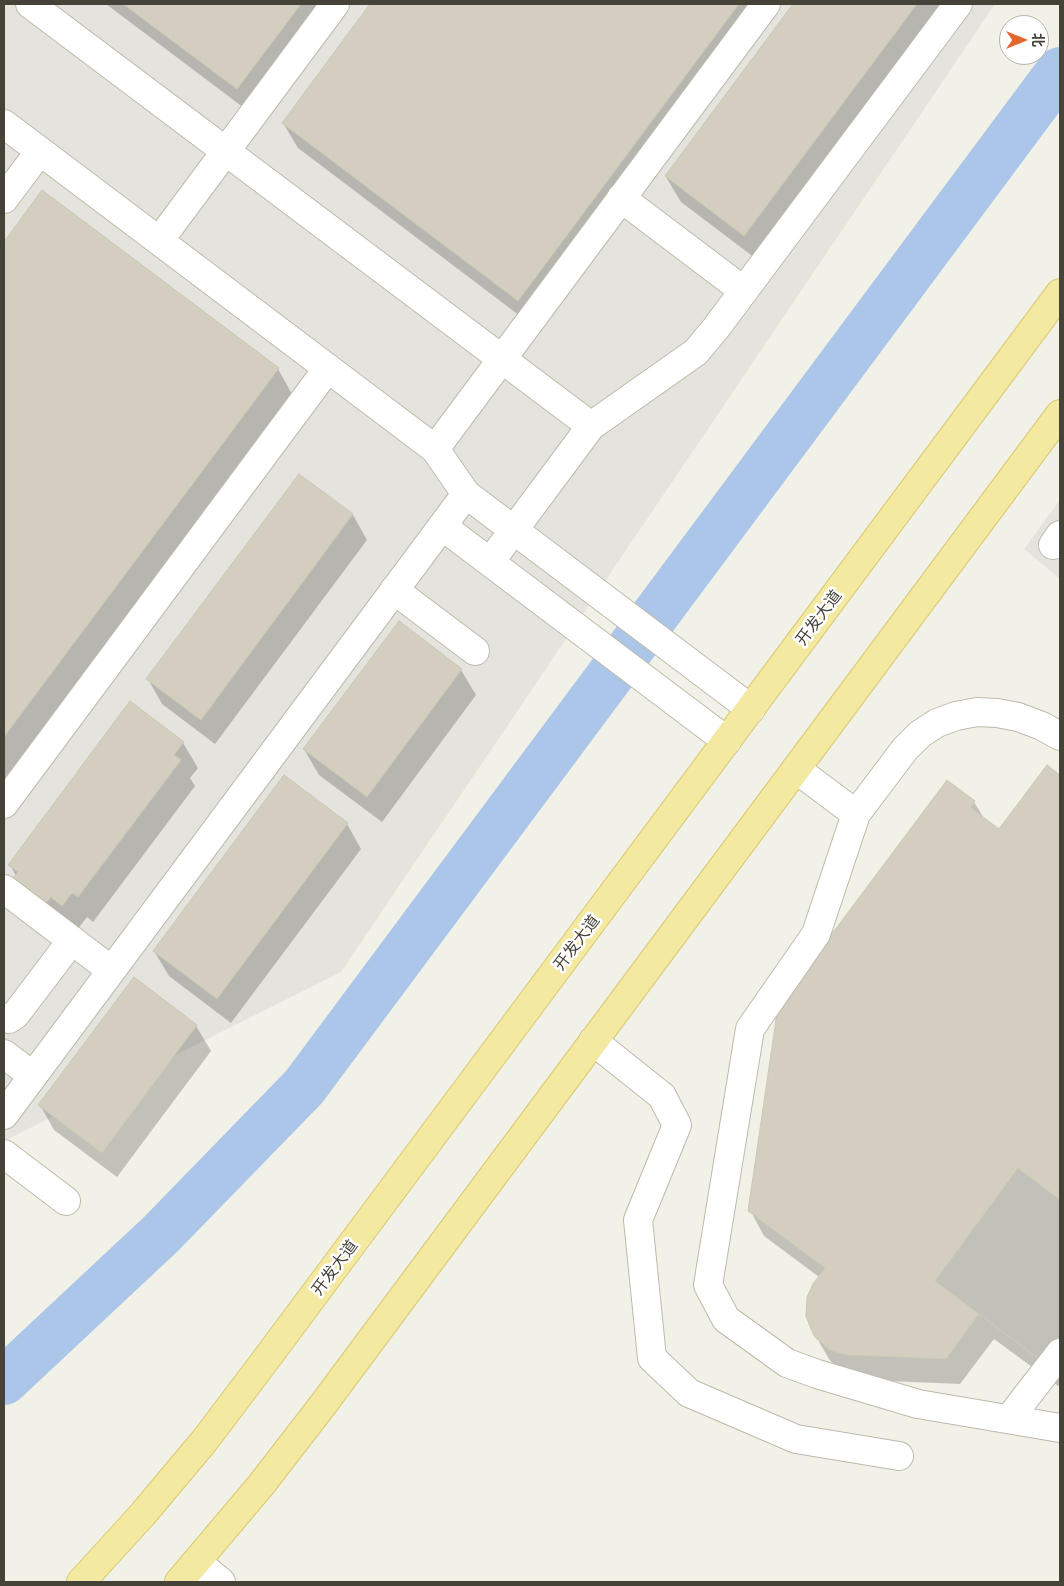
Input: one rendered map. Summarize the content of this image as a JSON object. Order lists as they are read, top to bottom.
{
  "streets": {
    "main road": ["开发大道"]
  },
  "north": "right"
}
